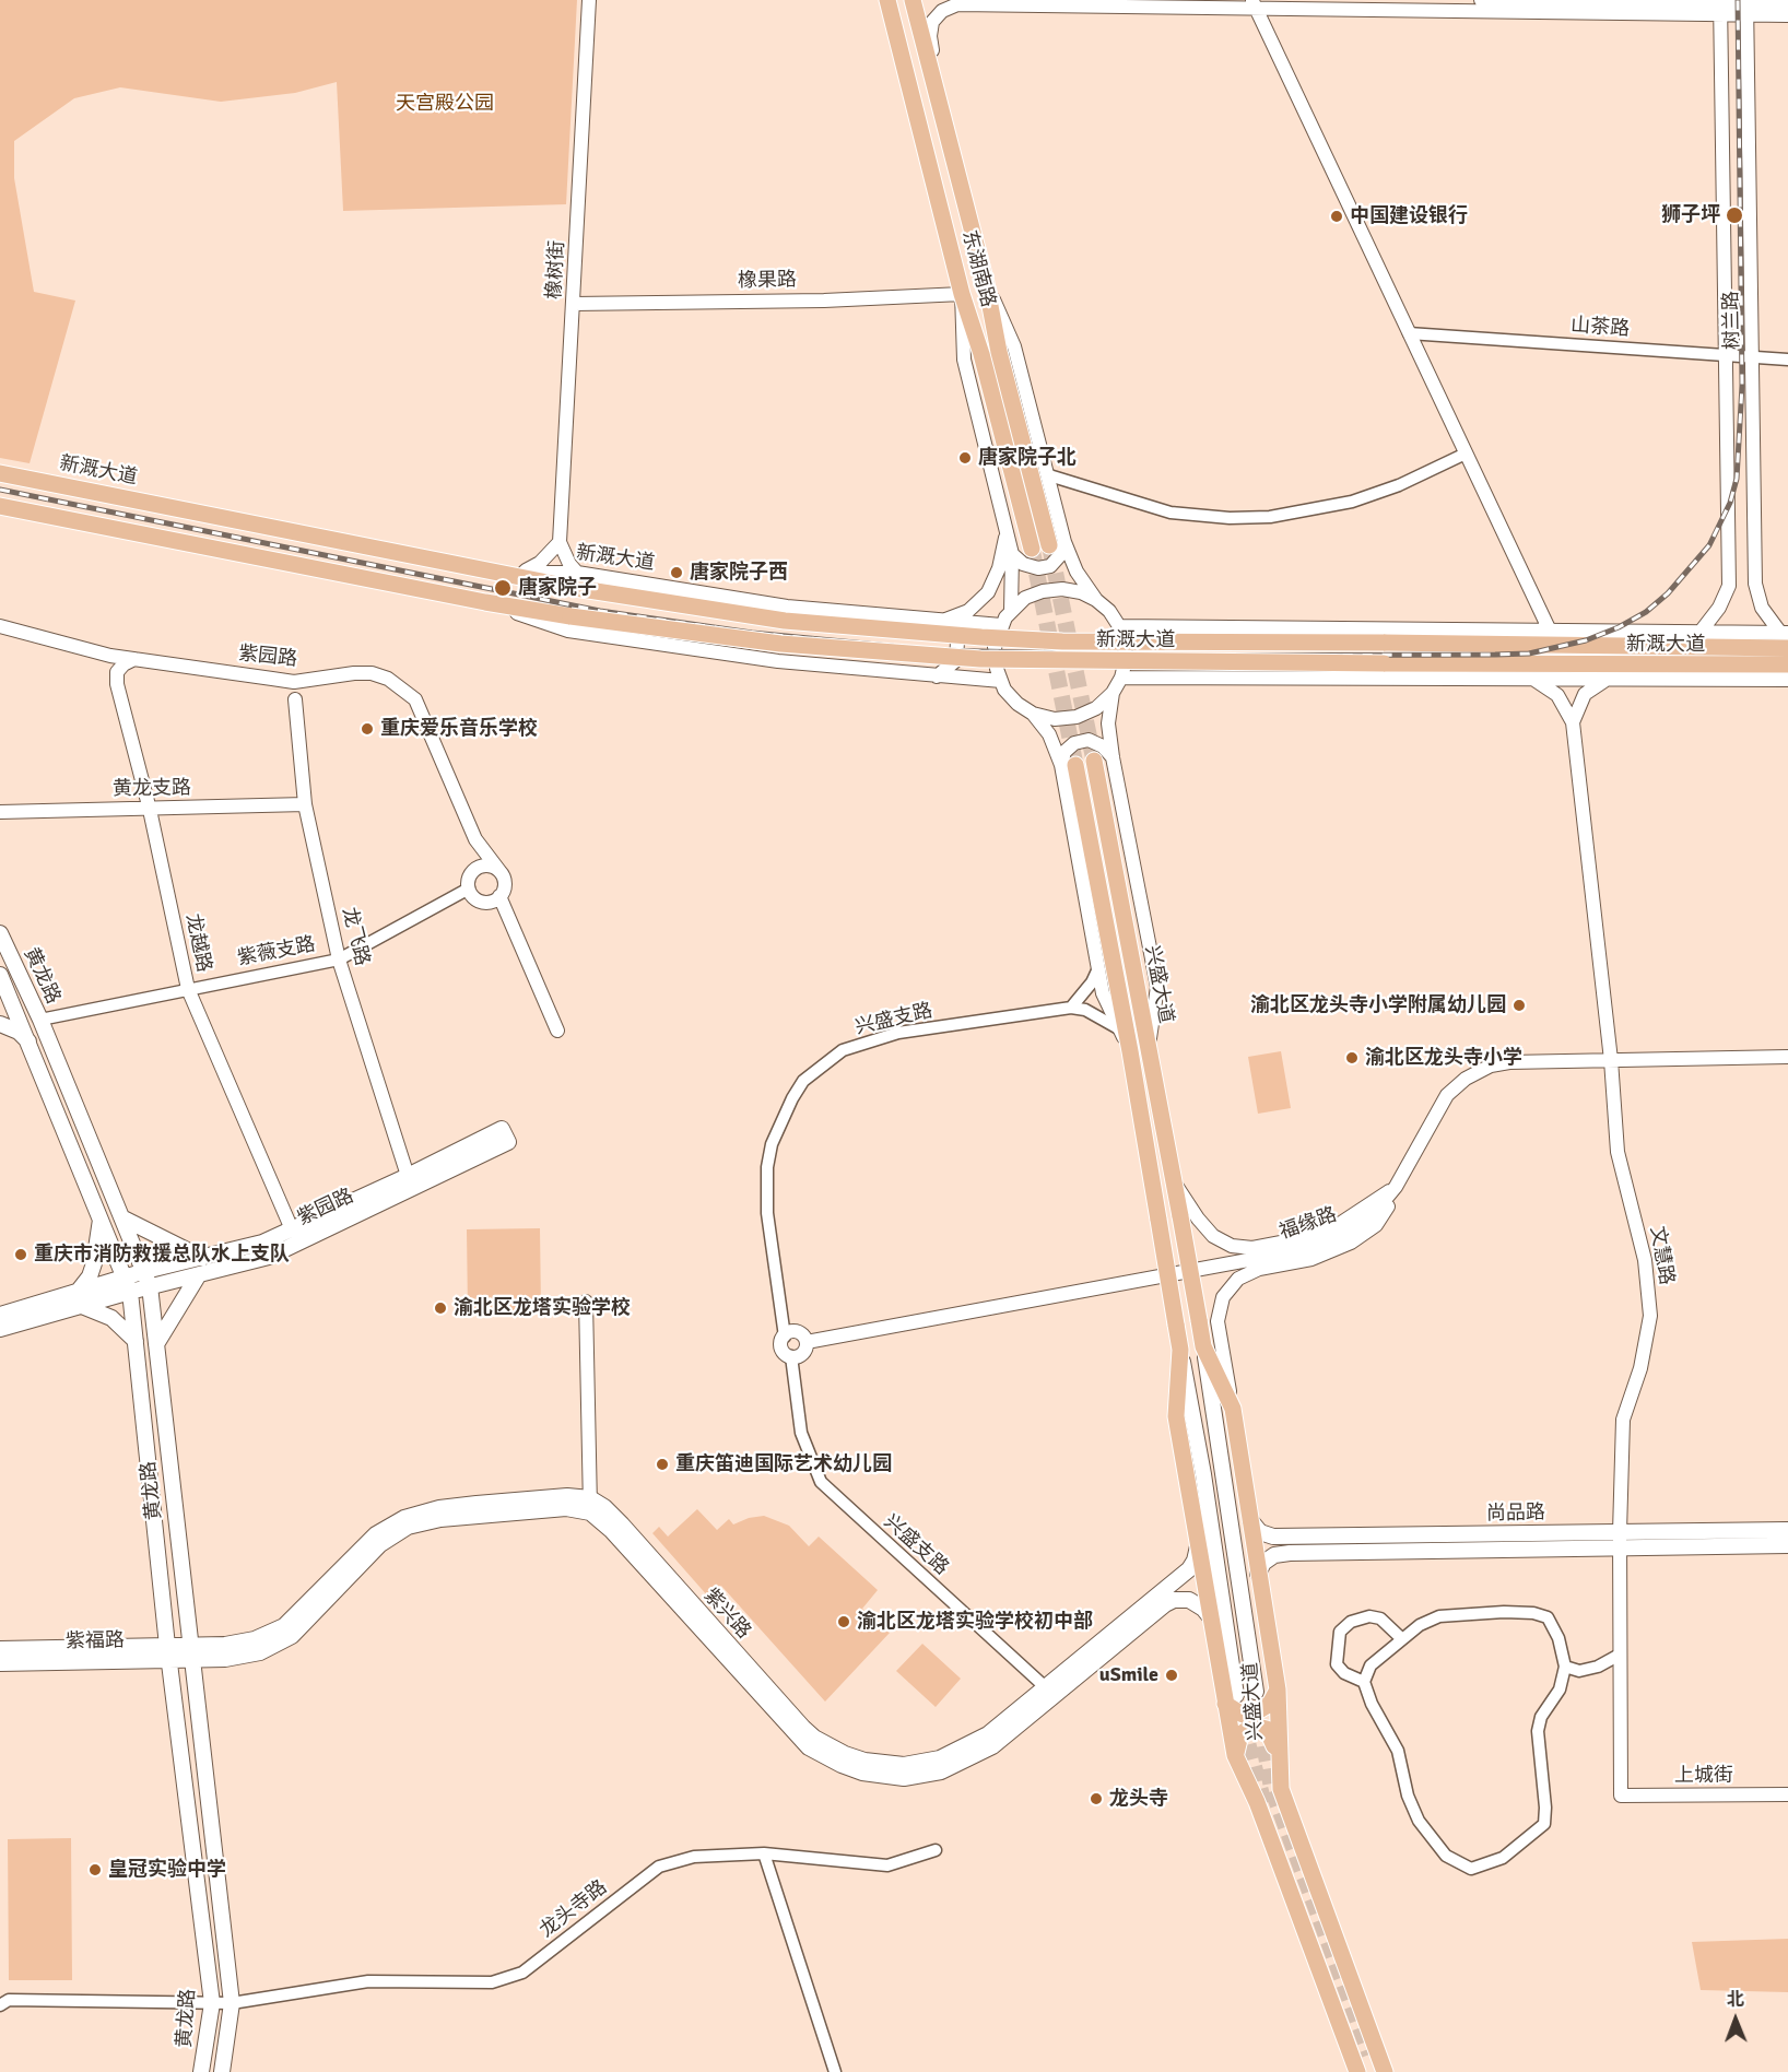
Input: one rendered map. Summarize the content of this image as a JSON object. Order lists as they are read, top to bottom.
{
  "streets": {
    "main road": [
      "东湖南路",
      "新溉大道",
      "紫园路",
      "黄龙路",
      "兴盛大道",
      "尚品路",
      "紫兴路",
      "紫福路"
    ],
    "street": [
      "橡树街",
      "橡果路",
      "树兰路",
      "山茶路",
      "黄龙支路",
      "龙飞路",
      "龙越路",
      "紫薇支路",
      "兴盛支路",
      "福缘路",
      "文慧路",
      "上城街",
      "龙头寺路"
    ]
  },
  "crossings": [
    ["东湖南路", "橡果路"],
    ["橡树街", "橡果路"],
    ["树兰路", "山茶路"],
    ["树兰路", "新溉大道"],
    ["紫园路", "龙飞路"],
    ["紫园路", "龙越路"],
    ["紫园路", "黄龙路"],
    ["黄龙支路", "龙飞路"],
    ["黄龙支路", "龙越路"],
    ["龙飞路", "紫薇支路"],
    ["龙越路", "紫薇支路"],
    ["紫薇支路", "黄龙路"],
    ["黄龙路", "紫福路"],
    ["黄龙路", "龙头寺路"],
    ["兴盛大道", "尚品路"],
    ["兴盛大道", "紫兴路"],
    ["兴盛支路", "福缘路"],
    ["兴盛支路", "紫兴路"],
    ["福缘路", "文慧路"],
    ["文慧路", "尚品路"],
    ["文慧路", "上城街"]
  ],
  "parks": ["天宫殿公园"],
  "places": [
    "狮子坪",
    "中国建设银行",
    "唐家院子北",
    "唐家院子西",
    "唐家院子",
    "重庆爱乐音乐学校",
    "渝北区龙头寺小学附属幼儿园",
    "渝北区龙头寺小学",
    "重庆市消防救援总队水上支队",
    "渝北区龙塔实验学校",
    "重庆笛迪国际艺术幼儿园",
    "渝北区龙塔实验学校初中部",
    "uSmile",
    "龙头寺",
    "皇冠实验中学"
  ],
  "north": "top"
}
